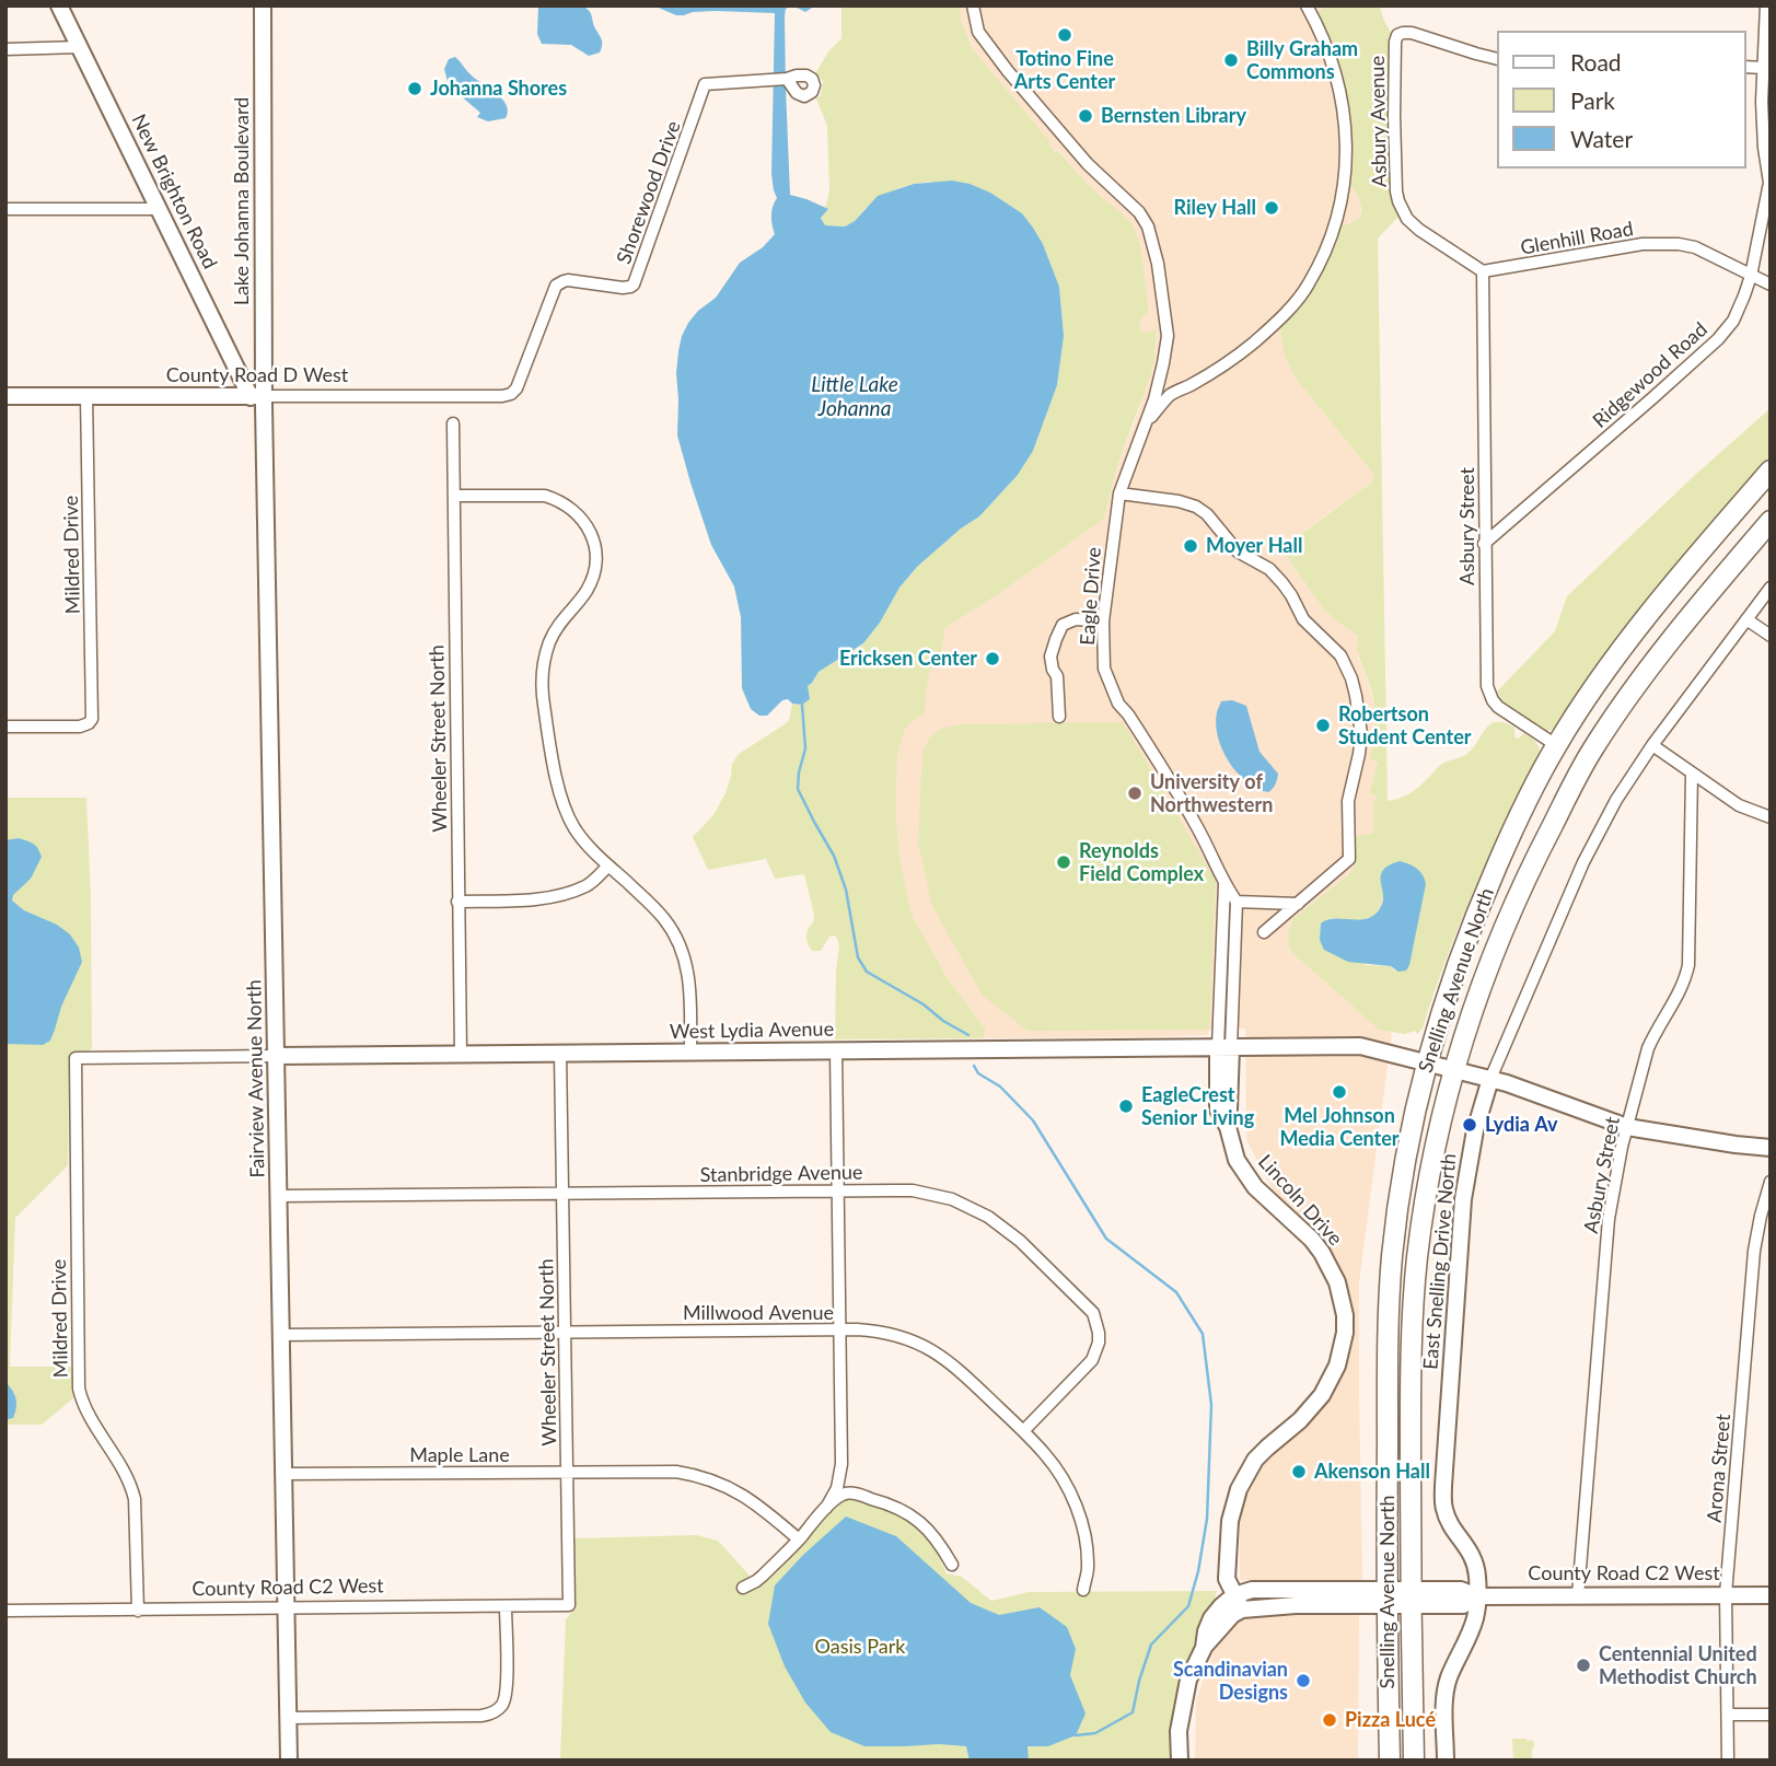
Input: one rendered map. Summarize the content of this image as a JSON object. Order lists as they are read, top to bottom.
{
  "streets": {
    "highway": ["Snelling Avenue North"],
    "street": [
      "Asbury Avenue",
      "New Brighton Road",
      "Shorewood Drive",
      "Lake Johanna Boulevard",
      "Glenhill Road",
      "County Road D West",
      "Ridgewood Road",
      "Asbury Street",
      "Mildred Drive",
      "Eagle Drive",
      "Wheeler Street North",
      "West Lydia Avenue",
      "Fairview Avenue North",
      "Stanbridge Avenue",
      "Lincoln Drive",
      "East Snelling Drive North",
      "Millwood Avenue",
      "Maple Lane",
      "Arona Street",
      "County Road C2 West"
    ]
  },
  "crossings": [
    ["Asbury Avenue", "Glenhill Road"],
    ["Asbury Avenue", "Asbury Street"],
    ["New Brighton Road", "Lake Johanna Boulevard"],
    ["New Brighton Road", "County Road D West"],
    ["New Brighton Road", "Fairview Avenue North"],
    ["Shorewood Drive", "County Road D West"],
    ["Lake Johanna Boulevard", "County Road D West"],
    ["Lake Johanna Boulevard", "Fairview Avenue North"],
    ["Glenhill Road", "Ridgewood Road"],
    ["Glenhill Road", "Asbury Street"],
    ["County Road D West", "Mildred Drive"],
    ["County Road D West", "Fairview Avenue North"],
    ["Ridgewood Road", "Asbury Street"],
    ["Asbury Street", "Snelling Avenue North"],
    ["Asbury Street", "County Road C2 West"],
    ["Mildred Drive", "West Lydia Avenue"],
    ["Mildred Drive", "County Road C2 West"],
    ["Eagle Drive", "West Lydia Avenue"],
    ["Eagle Drive", "Lincoln Drive"],
    ["Wheeler Street North", "West Lydia Avenue"],
    ["Wheeler Street North", "Stanbridge Avenue"],
    ["Wheeler Street North", "Millwood Avenue"],
    ["Wheeler Street North", "Maple Lane"],
    ["Wheeler Street North", "County Road C2 West"],
    ["Snelling Avenue North", "West Lydia Avenue"],
    ["Snelling Avenue North", "County Road C2 West"],
    ["West Lydia Avenue", "Fairview Avenue North"],
    ["West Lydia Avenue", "Lincoln Drive"],
    ["West Lydia Avenue", "East Snelling Drive North"],
    ["Fairview Avenue North", "Stanbridge Avenue"],
    ["Fairview Avenue North", "Millwood Avenue"],
    ["Fairview Avenue North", "Maple Lane"],
    ["Fairview Avenue North", "County Road C2 West"],
    ["Stanbridge Avenue", "Millwood Avenue"],
    ["Lincoln Drive", "County Road C2 West"],
    ["East Snelling Drive North", "County Road C2 West"],
    ["Arona Street", "County Road C2 West"]
  ],
  "water": ["Little Lake Johanna"],
  "parks": ["Oasis Park"],
  "places": [
    "Totino Fine Arts Center",
    "Billy Graham Commons",
    "Johanna Shores",
    "Bernsten Library",
    "Riley Hall",
    "Moyer Hall",
    "Ericksen Center",
    "Robertson Student Center",
    "University of Northwestern",
    "Reynolds Field Complex",
    "Mel Johnson Media Center",
    "EagleCrest Senior Living",
    "Lydia Av",
    "Akenson Hall",
    "Centennial United Methodist Church",
    "Scandinavian Designs",
    "Pizza Lucé"
  ],
  "legend": ["Road", "Park", "Water"]
}
